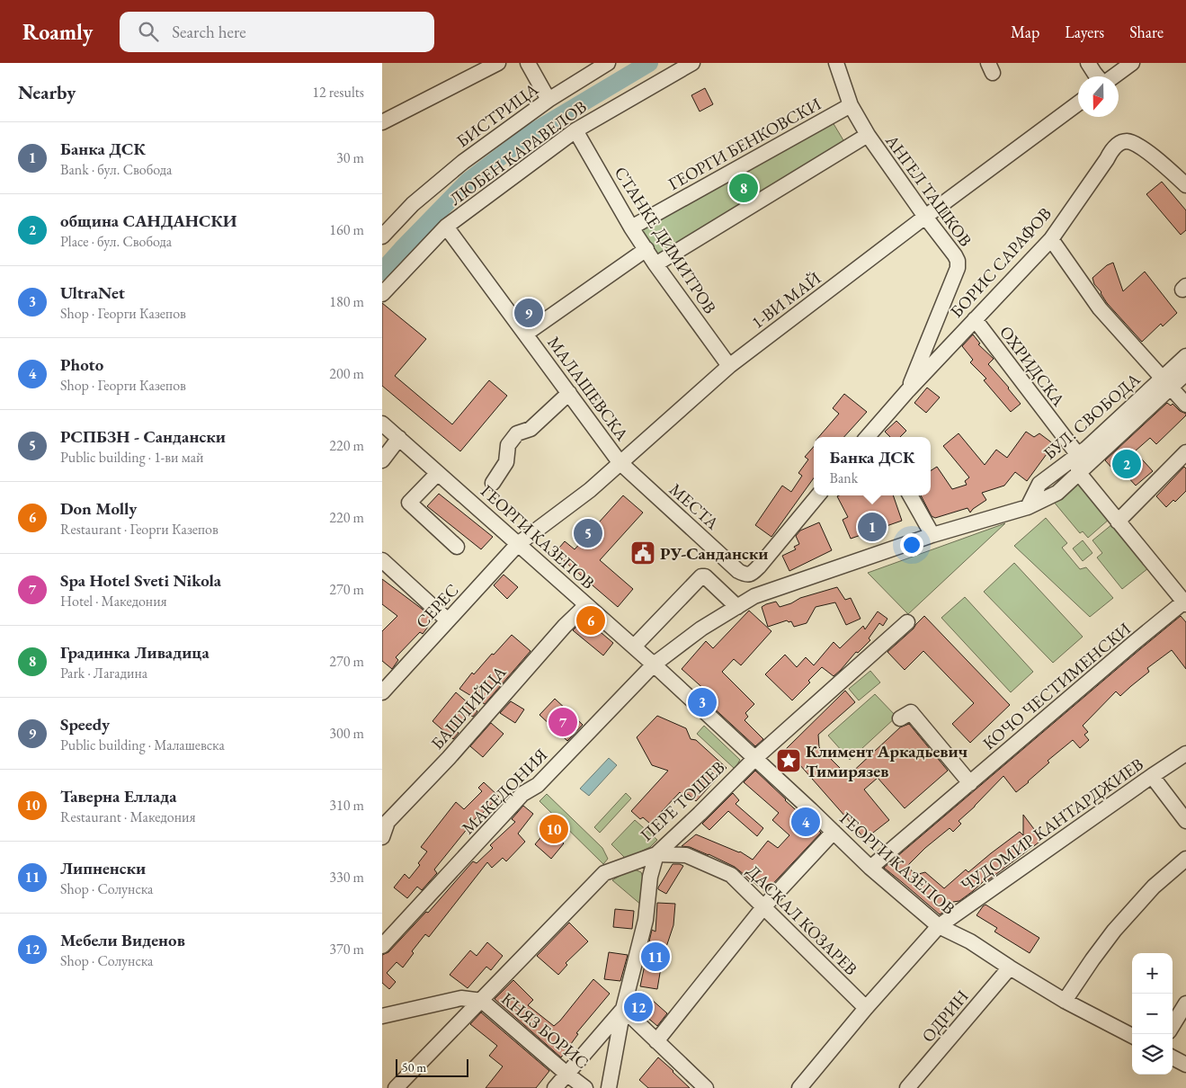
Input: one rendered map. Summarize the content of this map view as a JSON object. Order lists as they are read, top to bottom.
{
  "streets": {
    "street": [
      "БИСТРИЦА",
      "ГЕОРГИ БЕНКОВСКИ",
      "ЛЮБЕН КАРАВЕЛОВ",
      "АНГЕЛ ТАШКОВ",
      "СТАНКЕ ДИМИТРОВ",
      "БОРИС САРАФОВ",
      "1-ВИ МАЙ",
      "ОХРИДСКА",
      "МАЛАШЕВСКА",
      "БУЛ. СВОБОДА",
      "МЕСТА",
      "ГЕОРГИ КАЗЕПОВ",
      "СЕРЕС",
      "КОЧО ЧЕСТИМЕНСКИ",
      "БАШЛИЙЦА",
      "МАКЕДОНИЯ",
      "ПЕРЕ ТОШЕВ",
      "ЧУДОМИР КАНТАРДЖИЕВ",
      "ДАСКАЛ КОЗАРЕВ",
      "ОДРИН",
      "КНЯЗ БОРИС"
    ]
  },
  "crossings": [
    ["ГЕОРГИ БЕНКОВСКИ", "АНГЕЛ ТАШКОВ"],
    ["ГЕОРГИ БЕНКОВСКИ", "СТАНКЕ ДИМИТРОВ"],
    ["ЛЮБЕН КАРАВЕЛОВ", "СТАНКЕ ДИМИТРОВ"],
    ["ЛЮБЕН КАРАВЕЛОВ", "МАЛАШЕВСКА"],
    ["АНГЕЛ ТАШКОВ", "БОРИС САРАФОВ"],
    ["АНГЕЛ ТАШКОВ", "1-ВИ МАЙ"],
    ["СТАНКЕ ДИМИТРОВ", "1-ВИ МАЙ"],
    ["БОРИС САРАФОВ", "ОХРИДСКА"],
    ["1-ВИ МАЙ", "МАЛАШЕВСКА"],
    ["1-ВИ МАЙ", "МЕСТА"],
    ["1-ВИ МАЙ", "ГЕОРГИ КАЗЕПОВ"],
    ["1-ВИ МАЙ", "СЕРЕС"],
    ["ОХРИДСКА", "БУЛ. СВОБОДА"],
    ["МАЛАШЕВСКА", "МЕСТА"],
    ["БУЛ. СВОБОДА", "ГЕОРГИ КАЗЕПОВ"],
    ["БУЛ. СВОБОДА", "МАКЕДОНИЯ"],
    ["ГЕОРГИ КАЗЕПОВ", "СЕРЕС"],
    ["ГЕОРГИ КАЗЕПОВ", "КОЧО ЧЕСТИМЕНСКИ"],
    ["ГЕОРГИ КАЗЕПОВ", "БАШЛИЙЦА"],
    ["ГЕОРГИ КАЗЕПОВ", "МАКЕДОНИЯ"],
    ["ГЕОРГИ КАЗЕПОВ", "ПЕРЕ ТОШЕВ"],
    ["ГЕОРГИ КАЗЕПОВ", "ЧУДОМИР КАНТАРДЖИЕВ"],
    ["ГЕОРГИ КАЗЕПОВ", "ОДРИН"],
    ["ПЕРЕ ТОШЕВ", "ДАСКАЛ КОЗАРЕВ"],
    ["ПЕРЕ ТОШЕВ", "КНЯЗ БОРИС"],
    ["ЧУДОМИР КАНТАРДЖИЕВ", "ДАСКАЛ КОЗАРЕВ"]
  ],
  "places": {
    "public building": ["РУ-Сандански"],
    "place": ["Климент Аркадьевич Тимирязев"]
  },
  "scale_bar": "50 m",
  "north": "bottom",
  "page": {
    "header": "Roamly",
    "search": "Search here",
    "nav": ["Map", "Layers", "Share"],
    "heading": ["Nearby", "12 results"],
    "list": [
      {
        "mark": "1",
        "name": "Банка ДСК",
        "note": "Bank · бул. Свобода",
        "value": "30 m"
      },
      {
        "mark": "2",
        "name": "община САНДАНСКИ",
        "note": "Place · бул. Свобода",
        "value": "160 m"
      },
      {
        "mark": "3",
        "name": "UltraNet",
        "note": "Shop · Георги Казепов",
        "value": "180 m"
      },
      {
        "mark": "4",
        "name": "Photo",
        "note": "Shop · Георги Казепов",
        "value": "200 m"
      },
      {
        "mark": "5",
        "name": "РСПБЗН - Сандански",
        "note": "Public building · 1-ви май",
        "value": "220 m"
      },
      {
        "mark": "6",
        "name": "Don Molly",
        "note": "Restaurant · Георги Казепов",
        "value": "220 m"
      },
      {
        "mark": "7",
        "name": "Spa Hotel Sveti Nikola",
        "note": "Hotel · Македония",
        "value": "270 m"
      },
      {
        "mark": "8",
        "name": "Градинка Ливадица",
        "note": "Park · Лагадина",
        "value": "270 m"
      },
      {
        "mark": "9",
        "name": "Speedy",
        "note": "Public building · Малашевска",
        "value": "300 m"
      },
      {
        "mark": "10",
        "name": "Таверна Еллада",
        "note": "Restaurant · Македония",
        "value": "310 m"
      },
      {
        "mark": "11",
        "name": "Липненски",
        "note": "Shop · Солунска",
        "value": "330 m"
      },
      {
        "mark": "12",
        "name": "Мебели Виденов",
        "note": "Shop · Солунска",
        "value": "370 m"
      }
    ],
    "pins": [
      "8",
      "9",
      "2",
      "1",
      "5",
      "6",
      "3",
      "7",
      "4",
      "10",
      "11",
      "12"
    ],
    "popup": ["Банка ДСК", "Bank"],
    "map_buttons": ["+", "−"],
    "scale": "50 m"
  }
}
